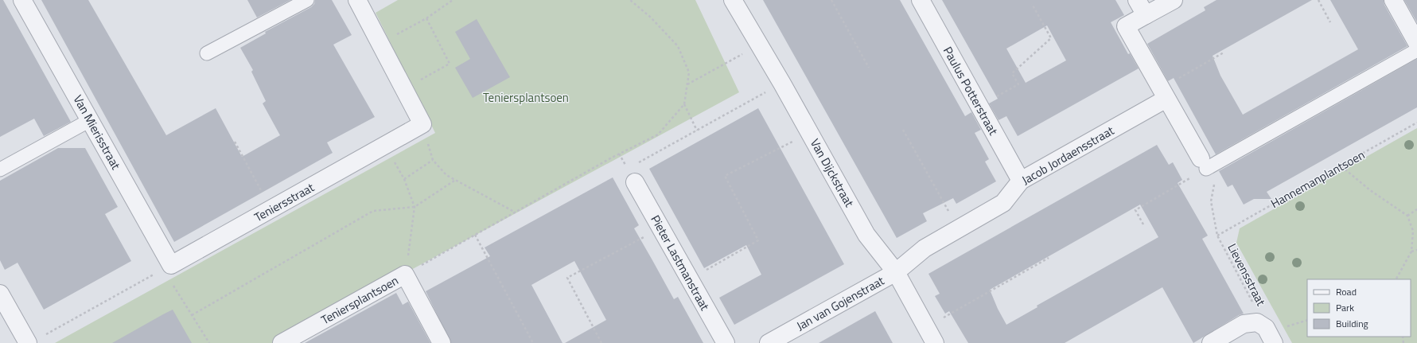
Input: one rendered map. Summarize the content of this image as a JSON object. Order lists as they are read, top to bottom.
{
  "streets": {
    "street": [
      "Paulus Potterstraat",
      "Van Mierisstraat",
      "Jacob Jordaensstraat",
      "Van Dijckstraat",
      "Teniersstraat",
      "Pieter Lastmanstraat",
      "Teniersplantsoen",
      "Jan van Gojenstraat"
    ],
    "path": ["Hannemanplantsoen", "Lievensstraat"]
  },
  "crossings": [
    ["Paulus Potterstraat", "Jacob Jordaensstraat"],
    ["Van Mierisstraat", "Teniersstraat"],
    ["Jacob Jordaensstraat", "Van Dijckstraat"],
    ["Jacob Jordaensstraat", "Jan van Gojenstraat"],
    ["Van Dijckstraat", "Jan van Gojenstraat"],
    ["Hannemanplantsoen", "Lievensstraat"]
  ],
  "parks": ["Teniersplantsoen"],
  "legend": ["Road", "Park", "Building"]
}
